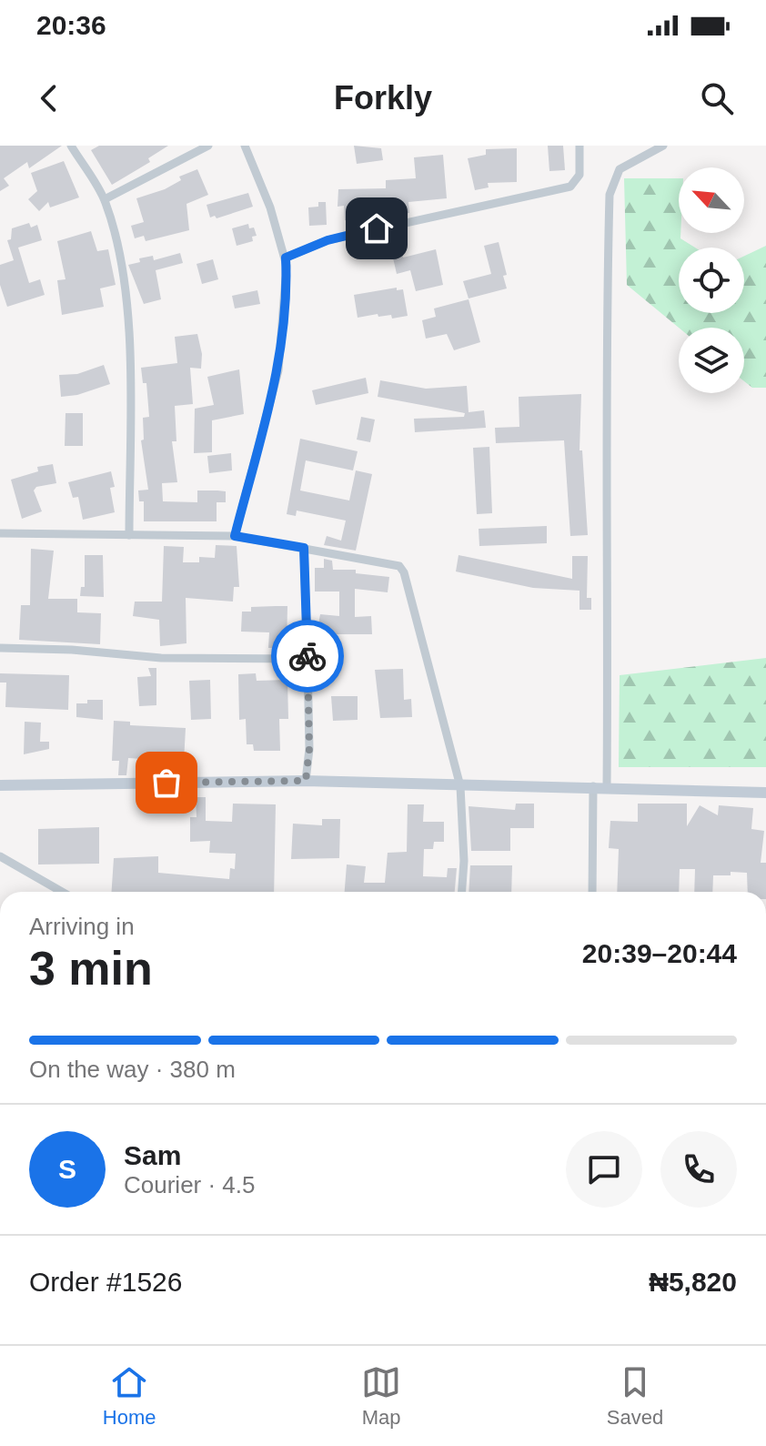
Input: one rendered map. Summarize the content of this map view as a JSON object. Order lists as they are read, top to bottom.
{
  "north": "top left",
  "page": {
    "status": "20:36",
    "header": "Forkly",
    "heading": ["3 min", "Arriving in", "20:39–20:44"],
    "panel": [
      "Sam",
      "Courier · 4.5",
      "Order #1526",
      "₦5,820"
    ],
    "bar": "On the way · 380 m",
    "round": "S",
    "tabs": ["Home", "Map", "Saved"]
  }
}
